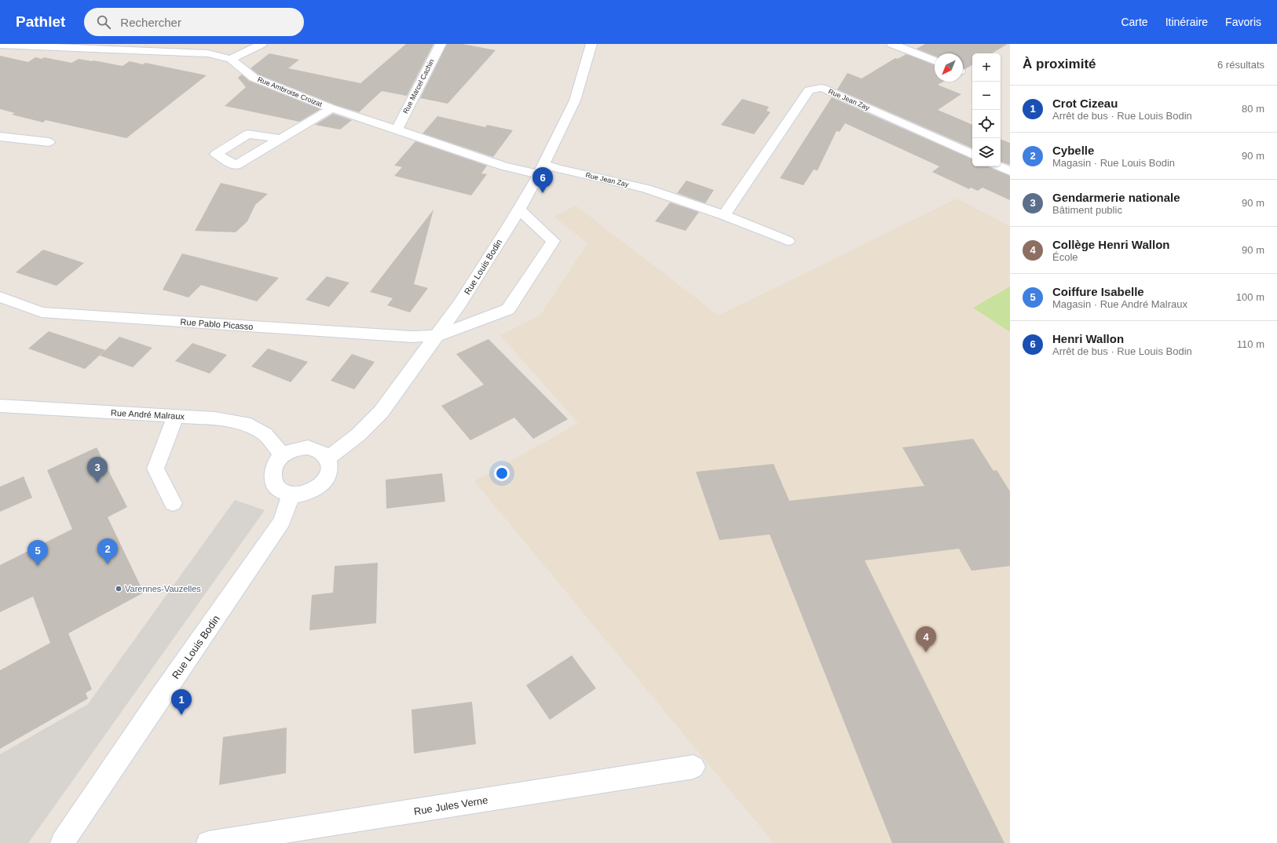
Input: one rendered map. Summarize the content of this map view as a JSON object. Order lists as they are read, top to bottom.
{
  "streets": {
    "street": [
      "Rue Marcel Cachin",
      "Rue Ambroise Croizat",
      "Rue Jean Zay",
      "Rue Louis Bodin",
      "Rue Pablo Picasso",
      "Rue André Malraux",
      "Rue Jules Verne"
    ]
  },
  "crossings": [
    ["Rue Marcel Cachin", "Rue Ambroise Croizat"],
    ["Rue Ambroise Croizat", "Rue Jean Zay"],
    ["Rue Ambroise Croizat", "Rue Louis Bodin"],
    ["Rue Jean Zay", "Rue Louis Bodin"],
    ["Rue Louis Bodin", "Rue Pablo Picasso"],
    ["Rue Louis Bodin", "Rue André Malraux"]
  ],
  "places": ["Varennes-Vauzelles"],
  "north": "bottom left",
  "page": {
    "header": "Pathlet",
    "search": "Rechercher",
    "nav": ["Carte", "Itinéraire", "Favoris"],
    "heading": ["À proximité", "6 résultats"],
    "map_buttons": ["+", "−"],
    "list": [
      {
        "mark": "1",
        "name": "Crot Cizeau",
        "note": "Arrêt de bus · Rue Louis Bodin",
        "value": "80 m"
      },
      {
        "mark": "2",
        "name": "Cybelle",
        "note": "Magasin · Rue Louis Bodin",
        "value": "90 m"
      },
      {
        "mark": "3",
        "name": "Gendarmerie nationale",
        "note": "Bâtiment public",
        "value": "90 m"
      },
      {
        "mark": "4",
        "name": "Collège Henri Wallon",
        "note": "École",
        "value": "90 m"
      },
      {
        "mark": "5",
        "name": "Coiffure Isabelle",
        "note": "Magasin · Rue André Malraux",
        "value": "100 m"
      },
      {
        "mark": "6",
        "name": "Henri Wallon",
        "note": "Arrêt de bus · Rue Louis Bodin",
        "value": "110 m"
      }
    ],
    "pins": [
      "6",
      "3",
      "2",
      "5",
      "4",
      "1"
    ]
  }
}
